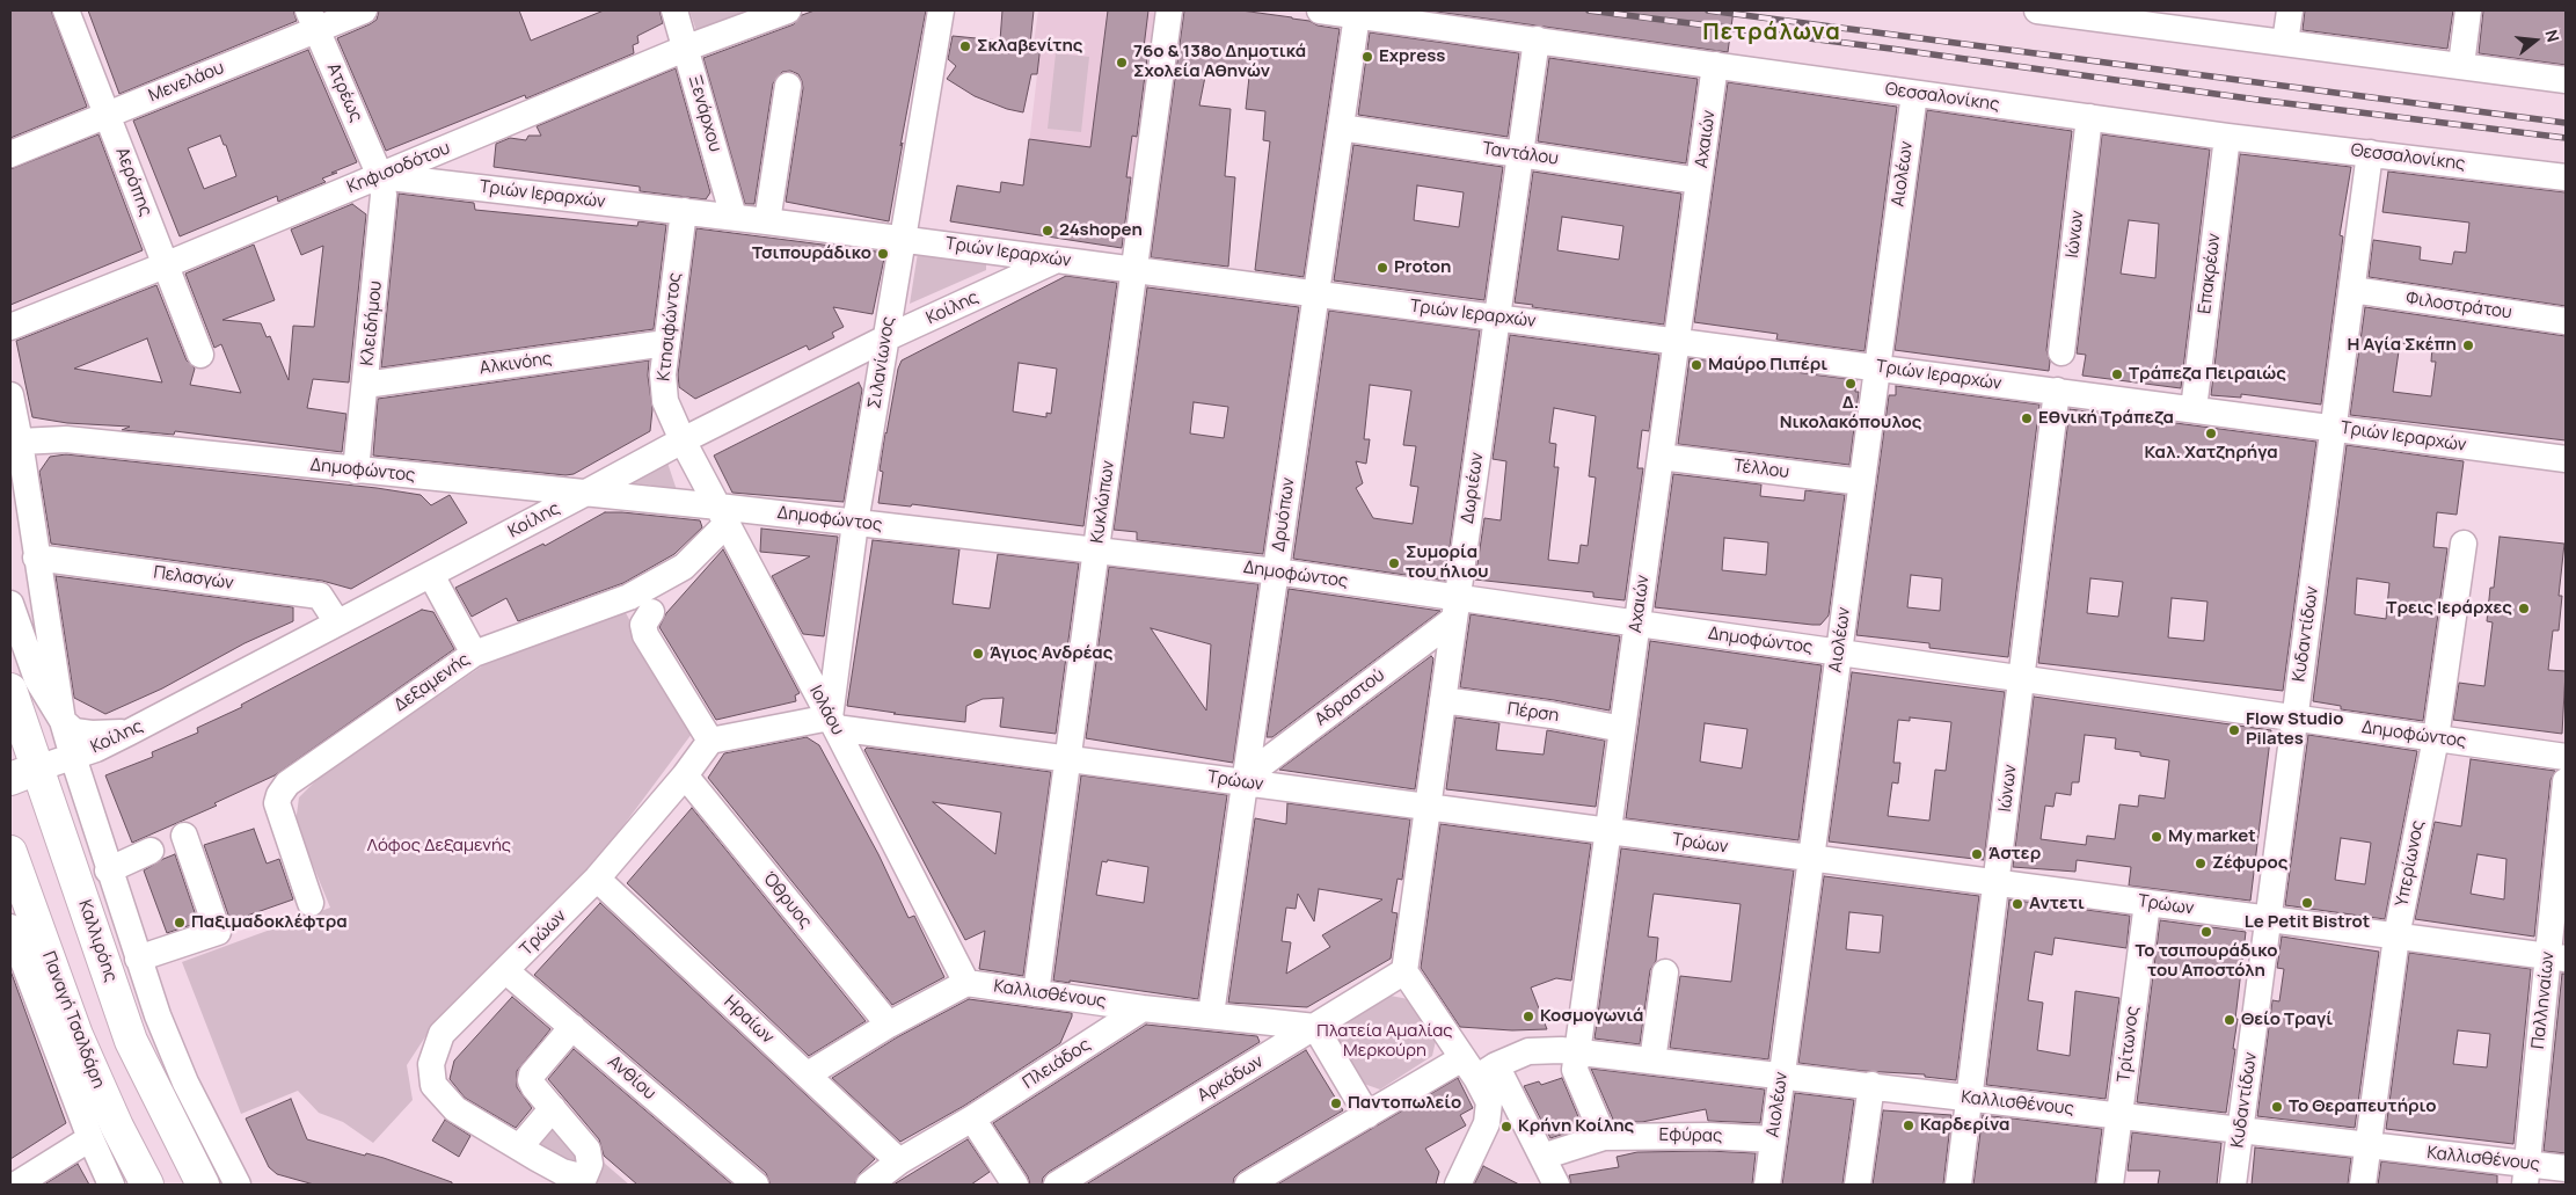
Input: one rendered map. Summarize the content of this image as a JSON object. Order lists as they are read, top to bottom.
{
  "streets": {
    "main road": ["Καλλιρόης", "Παναγή Τσαλδάρη"],
    "street": [
      "Μενελάου",
      "Ατρέως",
      "Θεσσαλονίκης",
      "Ξενάρχου",
      "Αχαιών",
      "Ταντάλου",
      "Κηφισοδότου",
      "Αιολέων",
      "Αερόπης",
      "Τριών Ιεραρχών",
      "Ιώνων",
      "Επακρέων",
      "Φιλοστράτου",
      "Κοίλης",
      "Κλειδήμου",
      "Κτησιφώντος",
      "Σιλανίωνος",
      "Αλκινόης",
      "Τέλλου",
      "Δημοφώντος",
      "Δωριέων",
      "Κυκλώπων",
      "Δρυόπων",
      "Πελασγών",
      "Κυδαντίδων",
      "Δεξαμενής",
      "Αδραστού",
      "Ιολάου",
      "Πέρση",
      "Τρώων",
      "Υπερίωνος",
      "Όθρυος",
      "Καλλισθένους",
      "Παλληναίων",
      "Ηραίων",
      "Τρίτωνος",
      "Πλειάδος",
      "Ανθίου",
      "Αρκάδων",
      "Εφύρας"
    ]
  },
  "crossings": [
    ["Μενελάου", "Ατρέως"],
    ["Μενελάου", "Αερόπης"],
    ["Ατρέως", "Κηφισοδότου"],
    ["Ατρέως", "Τριών Ιεραρχών"],
    ["Ατρέως", "Κλειδήμου"],
    ["Θεσσαλονίκης", "Αχαιών"],
    ["Θεσσαλονίκης", "Αιολέων"],
    ["Θεσσαλονίκης", "Ιώνων"],
    ["Θεσσαλονίκης", "Επακρέων"],
    ["Θεσσαλονίκης", "Δωριέων"],
    ["Θεσσαλονίκης", "Δρυόπων"],
    ["Θεσσαλονίκης", "Κυδαντίδων"],
    ["Ξενάρχου", "Κηφισοδότου"],
    ["Ξενάρχου", "Τριών Ιεραρχών"],
    ["Αχαιών", "Ταντάλου"],
    ["Αχαιών", "Τριών Ιεραρχών"],
    ["Αχαιών", "Τέλλου"],
    ["Αχαιών", "Δημοφώντος"],
    ["Αχαιών", "Πέρση"],
    ["Αχαιών", "Τρώων"],
    ["Αχαιών", "Καλλισθένους"],
    ["Αχαιών", "Εφύρας"],
    ["Ταντάλου", "Δωριέων"],
    ["Ταντάλου", "Δρυόπων"],
    ["Κηφισοδότου", "Αερόπης"],
    ["Κηφισοδότου", "Τριών Ιεραρχών"],
    ["Κηφισοδότου", "Κλειδήμου"],
    ["Αιολέων", "Τριών Ιεραρχών"],
    ["Αιολέων", "Τέλλου"],
    ["Αιολέων", "Δημοφώντος"],
    ["Αιολέων", "Τρώων"],
    ["Αιολέων", "Καλλισθένους"],
    ["Αιολέων", "Εφύρας"],
    ["Τριών Ιεραρχών", "Ιώνων"],
    ["Τριών Ιεραρχών", "Επακρέων"],
    ["Τριών Ιεραρχών", "Κοίλης"],
    ["Τριών Ιεραρχών", "Κλειδήμου"],
    ["Τριών Ιεραρχών", "Κτησιφώντος"],
    ["Τριών Ιεραρχών", "Σιλανίωνος"],
    ["Τριών Ιεραρχών", "Δωριέων"],
    ["Τριών Ιεραρχών", "Κυκλώπων"],
    ["Τριών Ιεραρχών", "Δρυόπων"],
    ["Τριών Ιεραρχών", "Κυδαντίδων"],
    ["Ιώνων", "Δημοφώντος"],
    ["Ιώνων", "Τρώων"],
    ["Ιώνων", "Καλλισθένους"],
    ["Φιλοστράτου", "Κυδαντίδων"],
    ["Κοίλης", "Κτησιφώντος"],
    ["Κοίλης", "Σιλανίωνος"],
    ["Κοίλης", "Δημοφώντος"],
    ["Κοίλης", "Πελασγών"],
    ["Κοίλης", "Ιολάου"],
    ["Κοίλης", "Καλλιρόης"],
    ["Κλειδήμου", "Αλκινόης"],
    ["Κλειδήμου", "Δημοφώντος"],
    ["Κτησιφώντος", "Αλκινόης"],
    ["Κτησιφώντος", "Ιολάου"],
    ["Σιλανίωνος", "Δημοφώντος"],
    ["Σιλανίωνος", "Ιολάου"],
    ["Σιλανίωνος", "Τρώων"],
    ["Δημοφώντος", "Δωριέων"],
    ["Δημοφώντος", "Κυκλώπων"],
    ["Δημοφώντος", "Δρυόπων"],
    ["Δημοφώντος", "Κυδαντίδων"],
    ["Δημοφώντος", "Δεξαμενής"],
    ["Δημοφώντος", "Αδραστού"],
    ["Δημοφώντος", "Ιολάου"],
    ["Δημοφώντος", "Υπερίωνος"],
    ["Δημοφώντος", "Καλλιρόης"],
    ["Δωριέων", "Αδραστού"],
    ["Δωριέων", "Πέρση"],
    ["Δωριέων", "Τρώων"],
    ["Δωριέων", "Αρκάδων"],
    ["Κυκλώπων", "Τρώων"],
    ["Κυκλώπων", "Καλλισθένους"],
    ["Δρυόπων", "Αδραστού"],
    ["Δρυόπων", "Τρώων"],
    ["Δρυόπων", "Καλλισθένους"],
    ["Πελασγών", "Καλλιρόης"],
    ["Κυδαντίδων", "Τρώων"],
    ["Κυδαντίδων", "Καλλισθένους"],
    ["Δεξαμενής", "Ιολάου"],
    ["Αδραστού", "Τρώων"],
    ["Ιολάου", "Τρώων"],
    ["Ιολάου", "Καλλισθένους"],
    ["Τρώων", "Υπερίωνος"],
    ["Τρώων", "Όθρυος"],
    ["Τρώων", "Παλληναίων"],
    ["Τρώων", "Ηραίων"],
    ["Τρώων", "Τρίτωνος"],
    ["Τρώων", "Ανθίου"],
    ["Υπερίωνος", "Καλλισθένους"],
    ["Καλλισθένους", "Παλληναίων"],
    ["Καλλισθένους", "Τρίτωνος"],
    ["Καλλισθένους", "Πλειάδος"],
    ["Καλλισθένους", "Αρκάδων"],
    ["Ηραίων", "Πλειάδος"]
  ],
  "districts": ["Πετράλωνα"],
  "parks": ["Λόφος Δεξαμενής", "Πλατεία Αμαλίας Μερκούρη"],
  "places": [
    "Σκλαβενίτης",
    "Express",
    "76ο & 138ο Δημοτικά Σχολεία Αθηνών",
    "24shopen",
    "Τσιπουράδικο",
    "Proton",
    "Η Αγία Σκέπη",
    "Μαύρο Πιπέρι",
    "Τράπεζα Πειραιώς",
    "Δ. Νικολακόπουλος",
    "Εθνική Τράπεζα",
    "Καλ. Χατζηρήγα",
    "Συμορία του ήλιου",
    "Τρεις Ιεράρχες",
    "Άγιος Ανδρέας",
    "Flow Studio Pilates",
    "My market",
    "Άστερ",
    "Ζέφυρος",
    "Le Petit Bistrot",
    "Αντετι",
    "Παξιμαδοκλέφτρα",
    "Το τσιπουράδικο του Αποστόλη",
    "Κοσμογωνιά",
    "Θείο Tραγί",
    "Παντοπωλείο",
    "Το Θεραπευτήριο",
    "Καρδερίνα",
    "Κρήνη Κοίλης"
  ],
  "north": "right"
}
